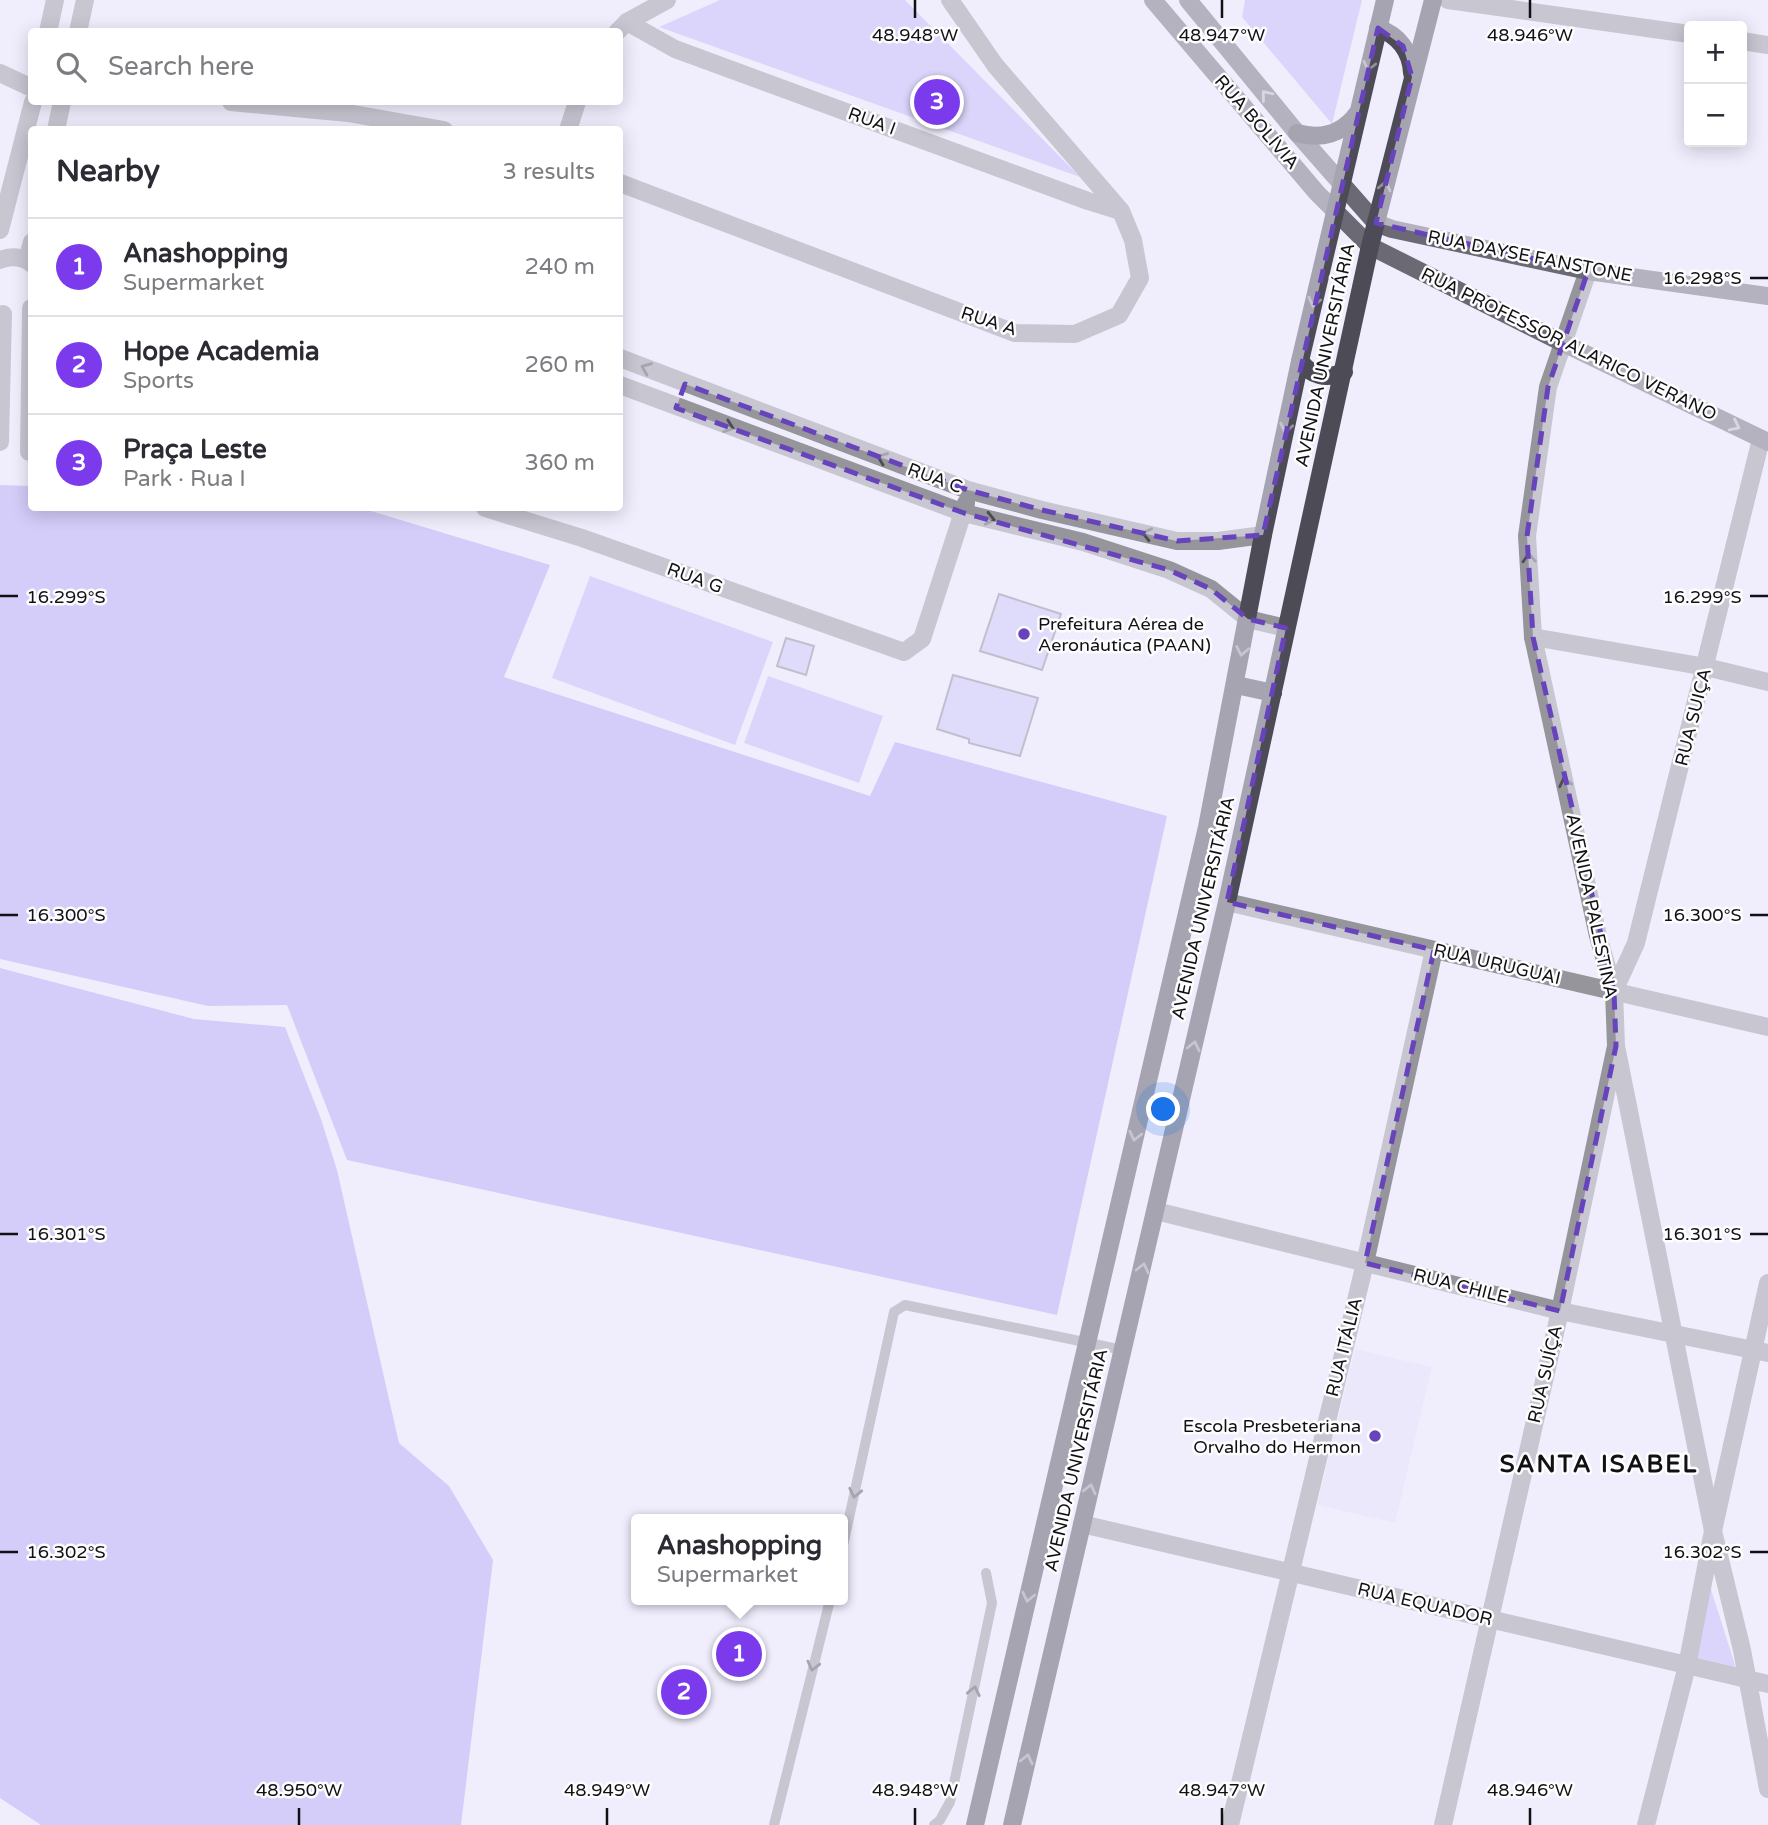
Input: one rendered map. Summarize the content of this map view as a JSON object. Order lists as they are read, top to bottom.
{
  "streets": {
    "main road": [
      "RUA BOLÍVIA",
      "RUA DAYSE FANSTONE",
      "RUA PROFESSOR ALARICO VERANO",
      "AVENIDA UNIVERSITÁRIA"
    ],
    "street": [
      "RUA I",
      "RUA A",
      "RUA C",
      "RUA G",
      "RUA SUIÇA",
      "AVENIDA PALESTINA",
      "RUA URUGUAI",
      "RUA CHILE",
      "RUA ITÁLIA",
      "RUA SUÍÇA",
      "RUA EQUADOR"
    ]
  },
  "crossings": [
    ["RUA I", "RUA A"],
    ["RUA BOLÍVIA", "RUA DAYSE FANSTONE"],
    ["RUA BOLÍVIA", "RUA PROFESSOR ALARICO VERANO"],
    ["RUA BOLÍVIA", "AVENIDA UNIVERSITÁRIA"],
    ["RUA DAYSE FANSTONE", "AVENIDA UNIVERSITÁRIA"],
    ["RUA DAYSE FANSTONE", "AVENIDA PALESTINA"],
    ["RUA PROFESSOR ALARICO VERANO", "AVENIDA UNIVERSITÁRIA"],
    ["RUA PROFESSOR ALARICO VERANO", "RUA SUIÇA"],
    ["RUA PROFESSOR ALARICO VERANO", "AVENIDA PALESTINA"],
    ["AVENIDA UNIVERSITÁRIA", "RUA C"],
    ["AVENIDA UNIVERSITÁRIA", "RUA URUGUAI"],
    ["AVENIDA UNIVERSITÁRIA", "RUA CHILE"],
    ["AVENIDA UNIVERSITÁRIA", "RUA EQUADOR"],
    ["RUA C", "RUA G"],
    ["RUA SUIÇA", "AVENIDA PALESTINA"],
    ["RUA SUIÇA", "RUA URUGUAI"],
    ["AVENIDA PALESTINA", "RUA URUGUAI"],
    ["AVENIDA PALESTINA", "RUA CHILE"],
    ["AVENIDA PALESTINA", "RUA SUÍÇA"],
    ["AVENIDA PALESTINA", "RUA EQUADOR"],
    ["RUA URUGUAI", "RUA ITÁLIA"],
    ["RUA CHILE", "RUA ITÁLIA"],
    ["RUA CHILE", "RUA SUÍÇA"],
    ["RUA ITÁLIA", "RUA EQUADOR"],
    ["RUA SUÍÇA", "RUA EQUADOR"]
  ],
  "one_way": ["RUA PROFESSOR ALARICO VERANO", "AVENIDA PALESTINA"],
  "districts": ["SANTA ISABEL"],
  "places": ["Prefeitura Aérea de Aeronáutica (PAAN)", "Escola Presbeteriana Orvalho do Hermon"],
  "page": {
    "map_buttons": ["+", "−"],
    "search": "Search here",
    "pins": ["3", "1", "2"],
    "heading": ["Nearby", "3 results"],
    "list": [
      {
        "mark": "1",
        "name": "Anashopping",
        "note": "Supermarket",
        "value": "240 m"
      },
      {
        "mark": "2",
        "name": "Hope Academia",
        "note": "Sports",
        "value": "260 m"
      },
      {
        "mark": "3",
        "name": "Praça Leste",
        "note": "Park · Rua I",
        "value": "360 m"
      }
    ],
    "popup": ["Anashopping", "Supermarket"]
  },
  "coordinates": [
    "48.948°W",
    "48.947°W",
    "48.946°W",
    "16.298°S",
    "16.299°S",
    "16.300°S",
    "16.301°S",
    "16.302°S",
    "48.950°W",
    "48.949°W"
  ]
}
